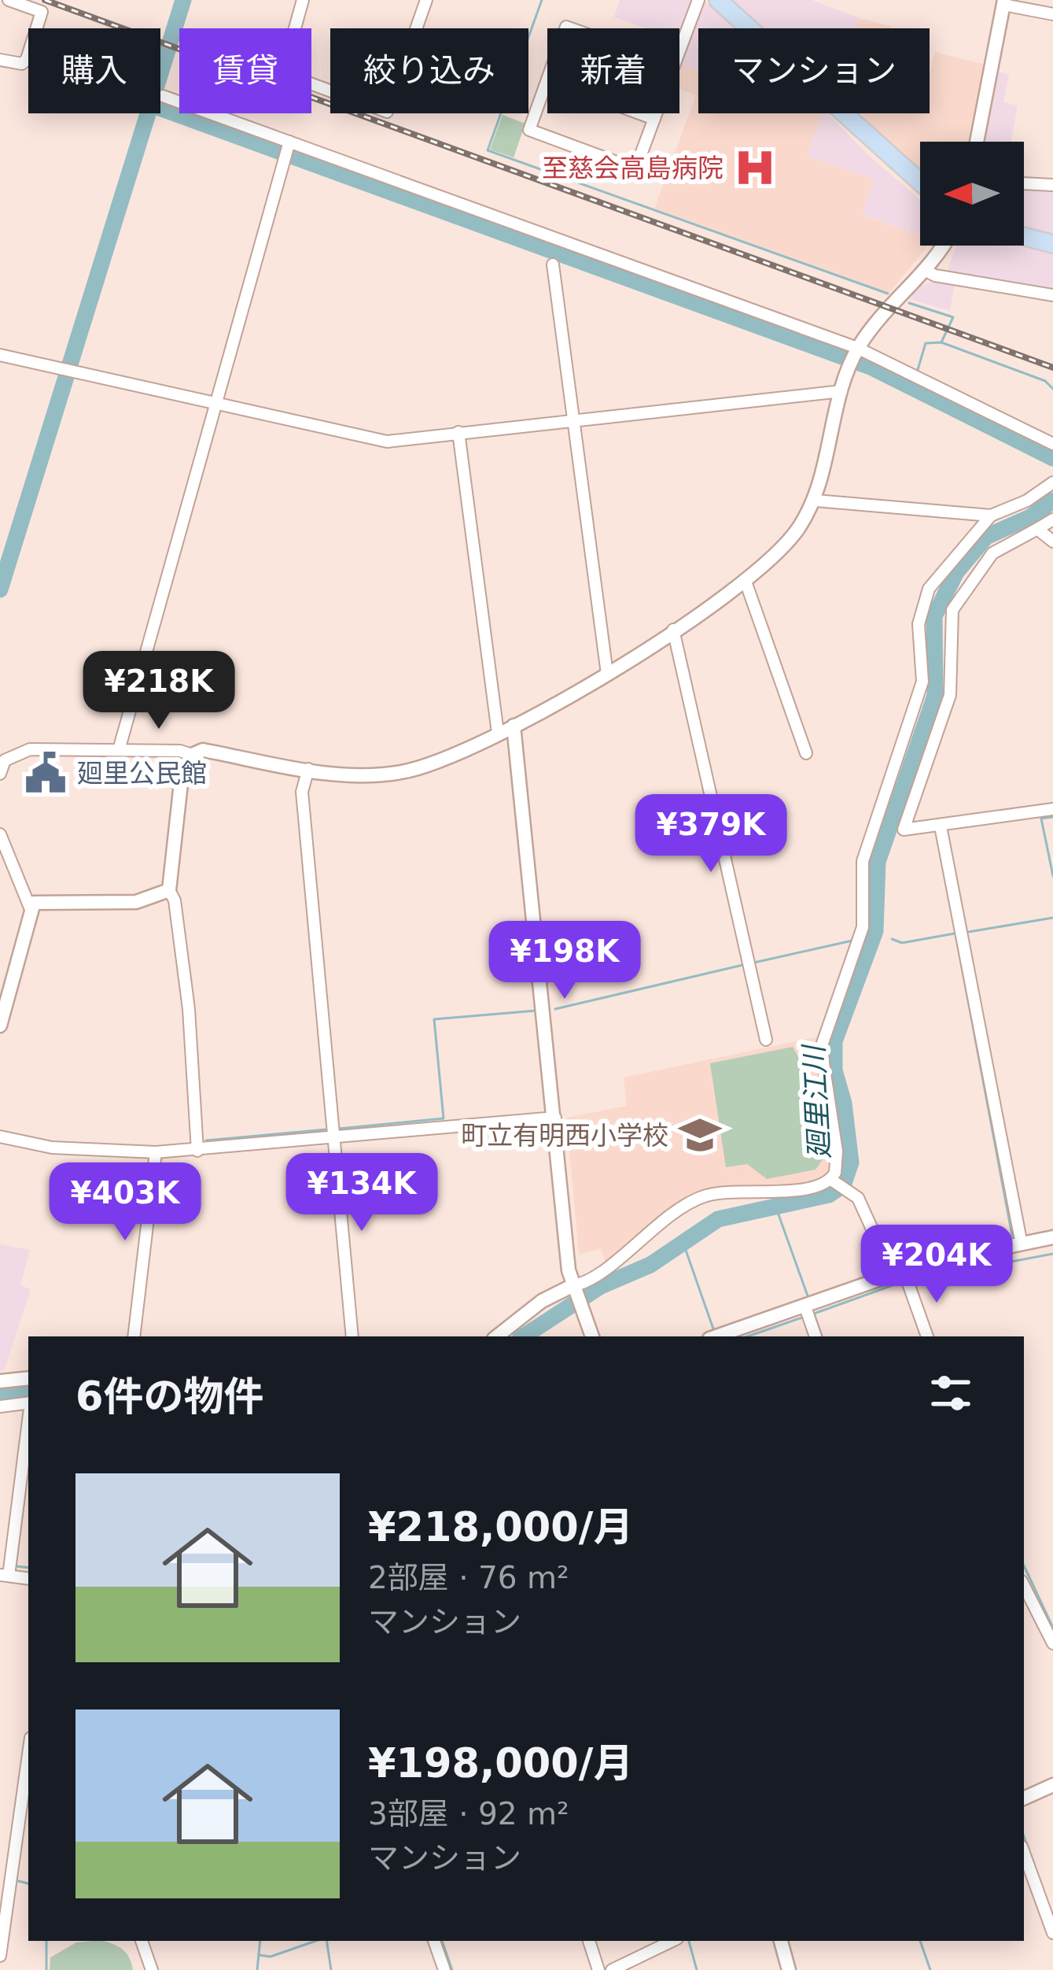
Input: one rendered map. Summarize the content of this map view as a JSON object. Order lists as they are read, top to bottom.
{
  "water": ["廻里江川"],
  "places": {
    "hospital": ["至慈会高島病院"],
    "public building": ["廻里公民館"],
    "school or university": ["町立有明西小学校"]
  },
  "north": "left",
  "page": {
    "chip": [
      "購入",
      "賃貸",
      "絞り込み",
      "新着",
      "マンション"
    ],
    "price": [
      "¥218K",
      "¥379K",
      "¥198K",
      "¥134K",
      "¥403K",
      "¥204K"
    ],
    "heading": "6件の物件",
    "list": [
      {
        "name": "¥218,000/月",
        "note": "2部屋 · 76 m² · マンション"
      },
      {
        "name": "¥198,000/月",
        "note": "3部屋 · 92 m² · マンション"
      }
    ]
  }
}
